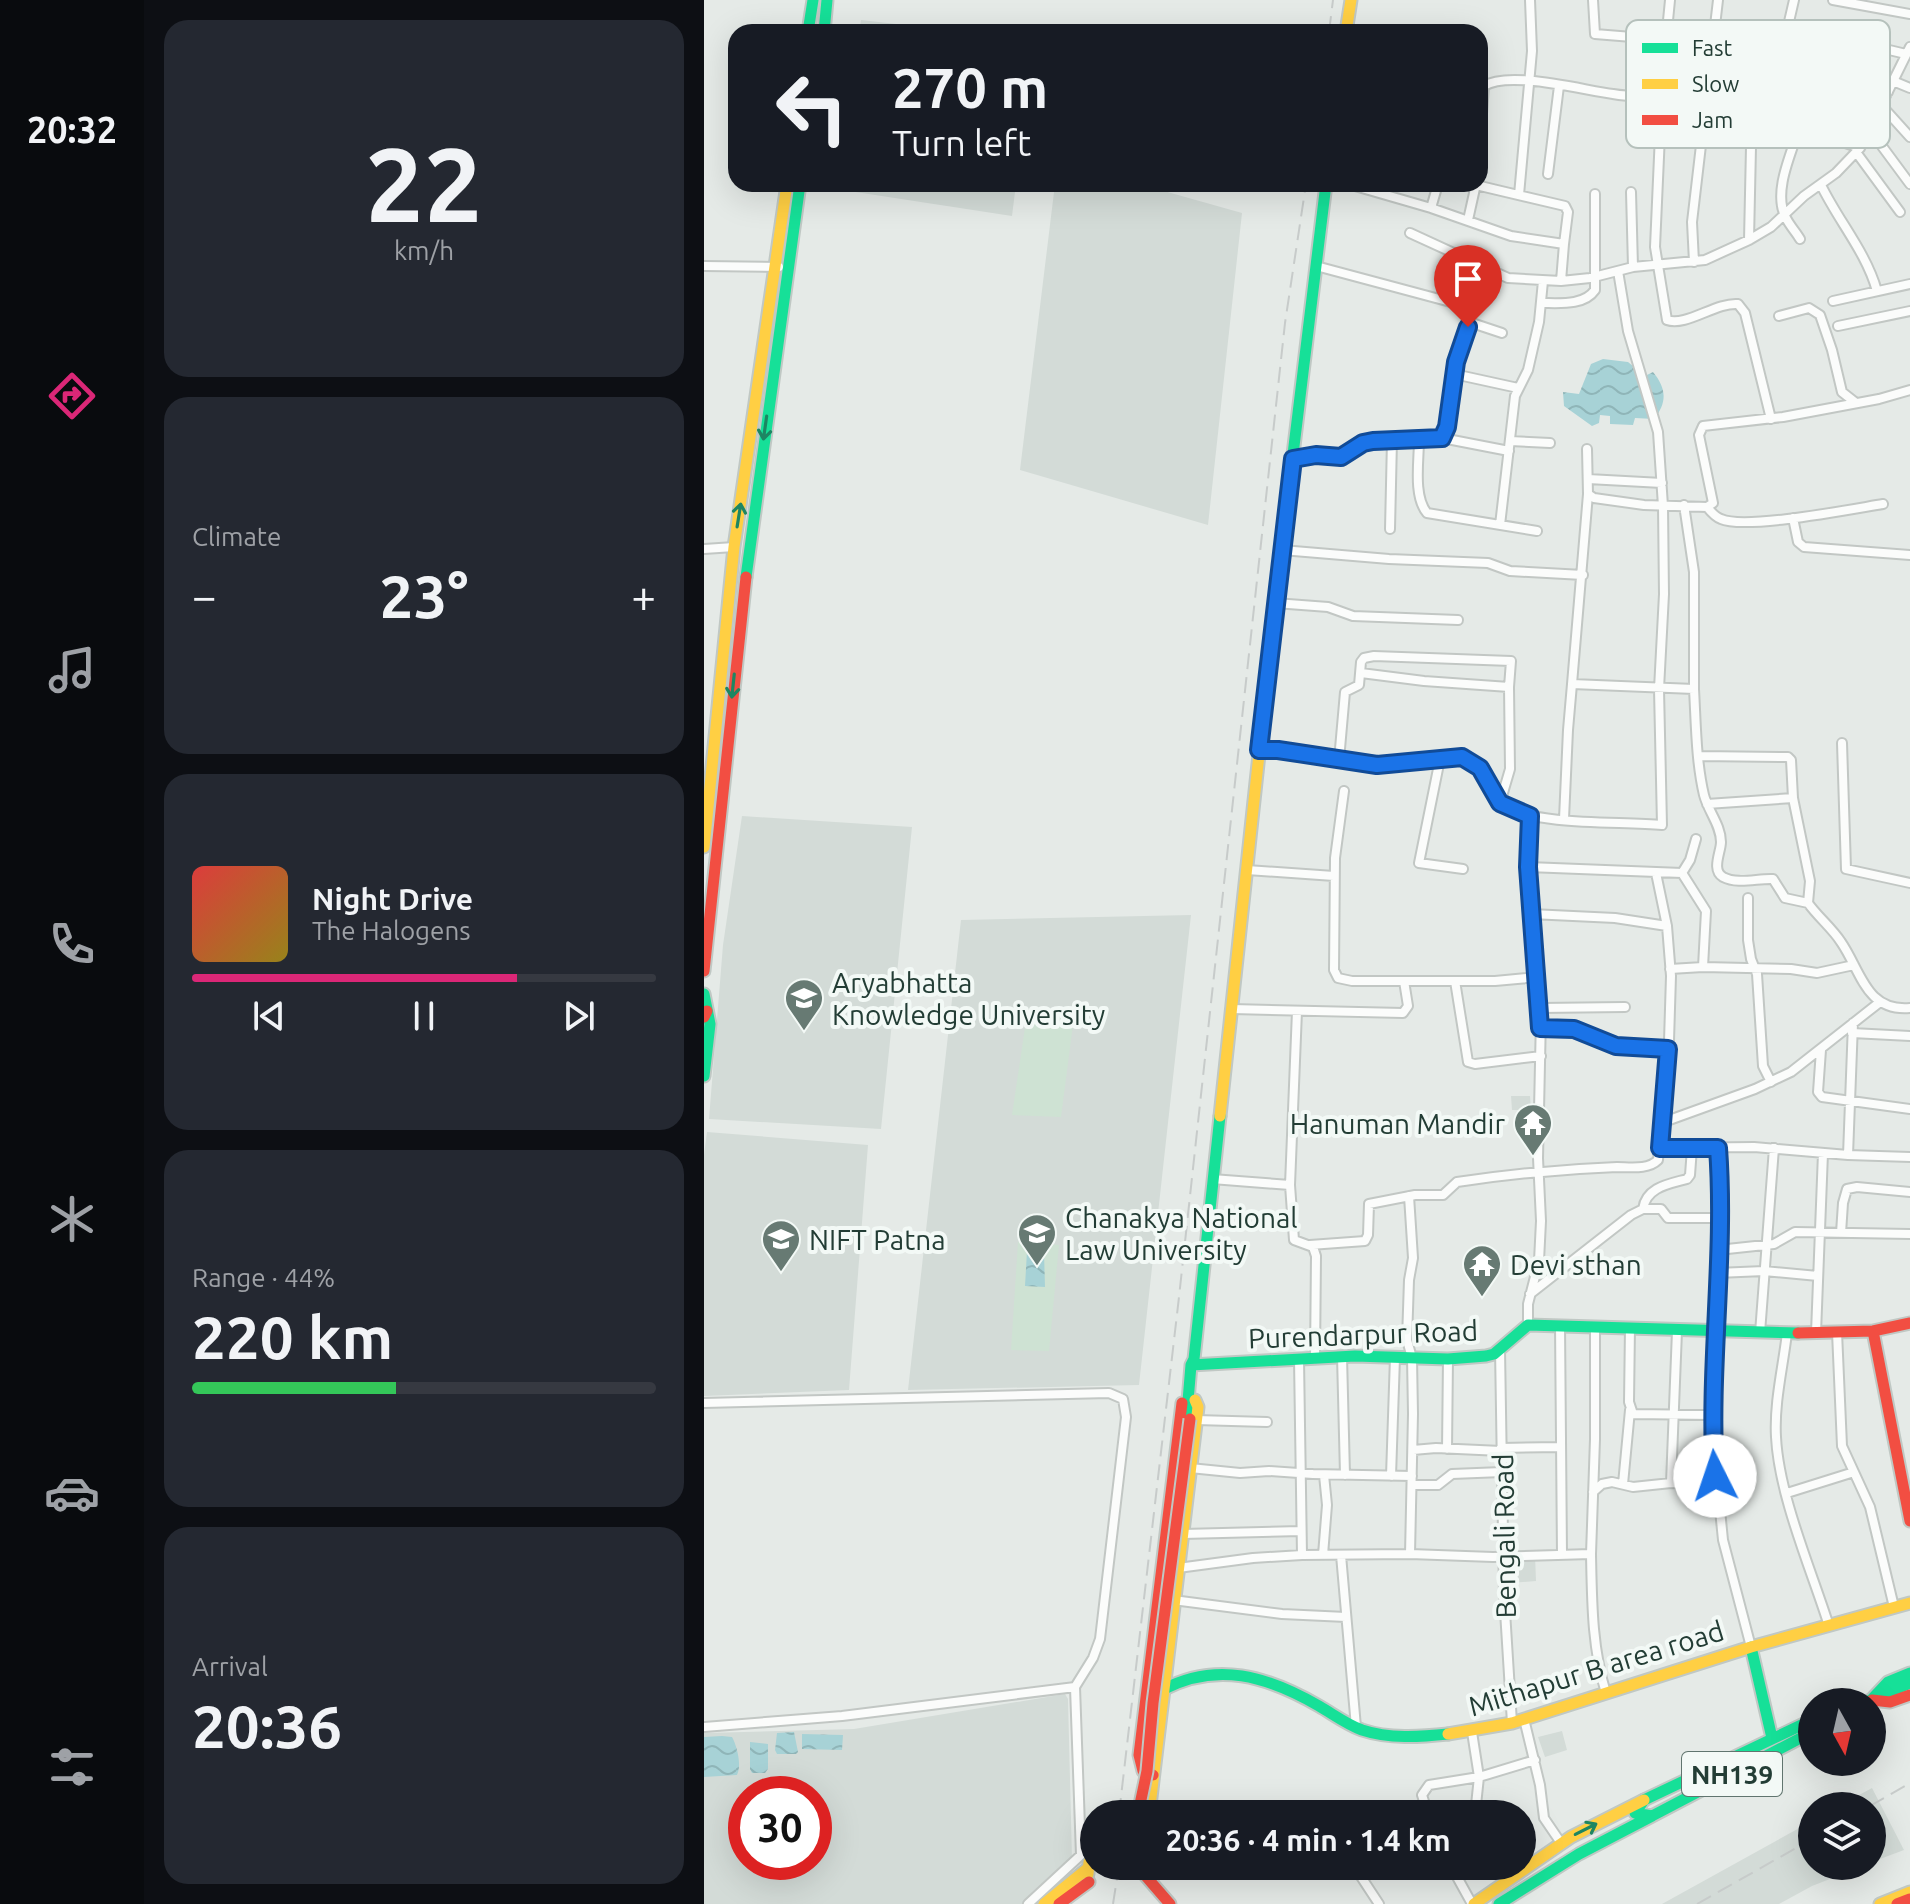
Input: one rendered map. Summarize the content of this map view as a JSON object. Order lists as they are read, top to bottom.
{
  "streets": {
    "main road": ["Purendarpur Road", "Mithapur B area road", "NH139"],
    "street": ["Bengali Road"]
  },
  "crossings": [
    ["Purendarpur Road", "Bengali Road"],
    ["Bengali Road", "Mithapur B area road"]
  ],
  "places": {
    "school or university": ["Aryabhatta Knowledge University", "Chanakya National Law University", "NIFT Patna"],
    "temple": ["Hanuman Mandir", "Devi sthan"]
  },
  "legend": ["Fast", "Slow", "Jam"],
  "north": "bottom",
  "page": {
    "tabs": "20:32",
    "tile": [
      ["22", "km/h"],
      "Climate",
      ["Range · 44%", "220 km"],
      ["Arrival", "20:36"]
    ],
    "turn": ["270 m", "Turn left"],
    "heat": ["−", "23°", "+"],
    "song": ["Night Drive", "The Halogens"],
    "limit": "30",
    "trip": "20:36 · 4 min · 1.4 km"
  }
}
